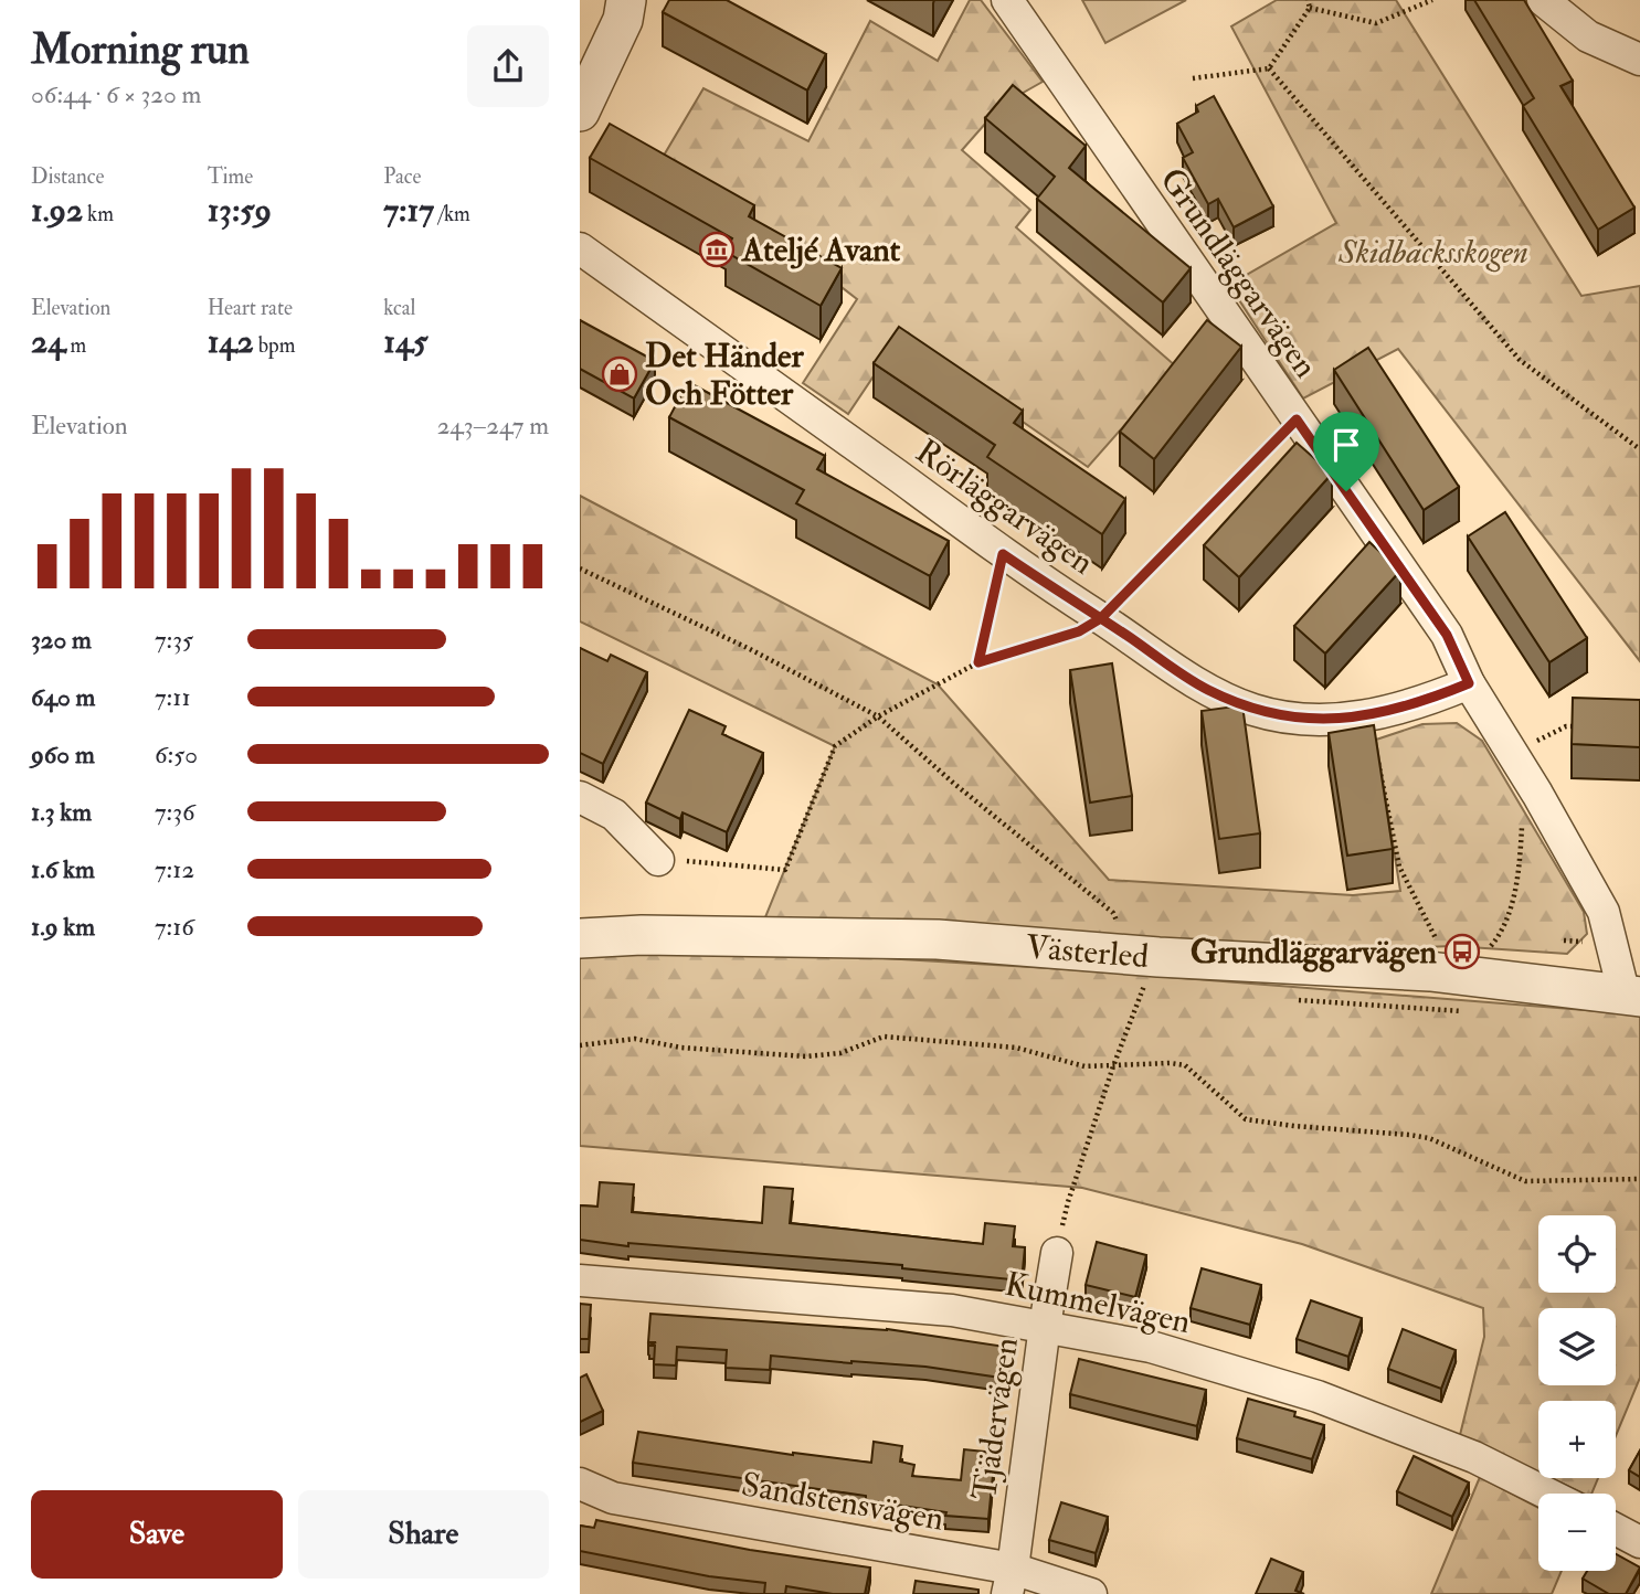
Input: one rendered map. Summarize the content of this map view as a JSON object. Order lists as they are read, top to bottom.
{
  "streets": {
    "street": [
      "Grundläggarvägen",
      "Rörläggarvägen",
      "Västerled",
      "Kummelvägen",
      "Tjädervägen",
      "Sandstensvägen"
    ]
  },
  "crossings": [
    ["Grundläggarvägen", "Rörläggarvägen"],
    ["Grundläggarvägen", "Västerled"],
    ["Kummelvägen", "Tjädervägen"],
    ["Tjädervägen", "Sandstensvägen"]
  ],
  "parks": ["Skidbacksskogen"],
  "places": {
    "museum": ["Ateljé Avant"],
    "shop": ["Det Händer Och Fötter"],
    "bus stop": ["Grundläggarvägen"]
  },
  "page": {
    "heading": ["Morning run", "06:44 · 6 × 320 m"],
    "stats": [
      ["Distance", "1.92 km"],
      ["Time", "13:59"],
      ["Pace", "7:17 /km"],
      ["Elevation", "24 m"],
      ["Heart rate", "142 bpm"],
      ["kcal", "145"]
    ],
    "chart": ["Elevation", "243–247 m"],
    "list": [
      {
        "name": "320 m",
        "note": "7:35"
      },
      {
        "name": "640 m",
        "note": "7:11"
      },
      {
        "name": "960 m",
        "note": "6:50"
      },
      {
        "name": "1.3 km",
        "note": "7:36"
      },
      {
        "name": "1.6 km",
        "note": "7:12"
      },
      {
        "name": "1.9 km",
        "note": "7:16"
      }
    ],
    "map_buttons": ["+", "−"],
    "buttons": ["Save", "Share"]
  }
}
